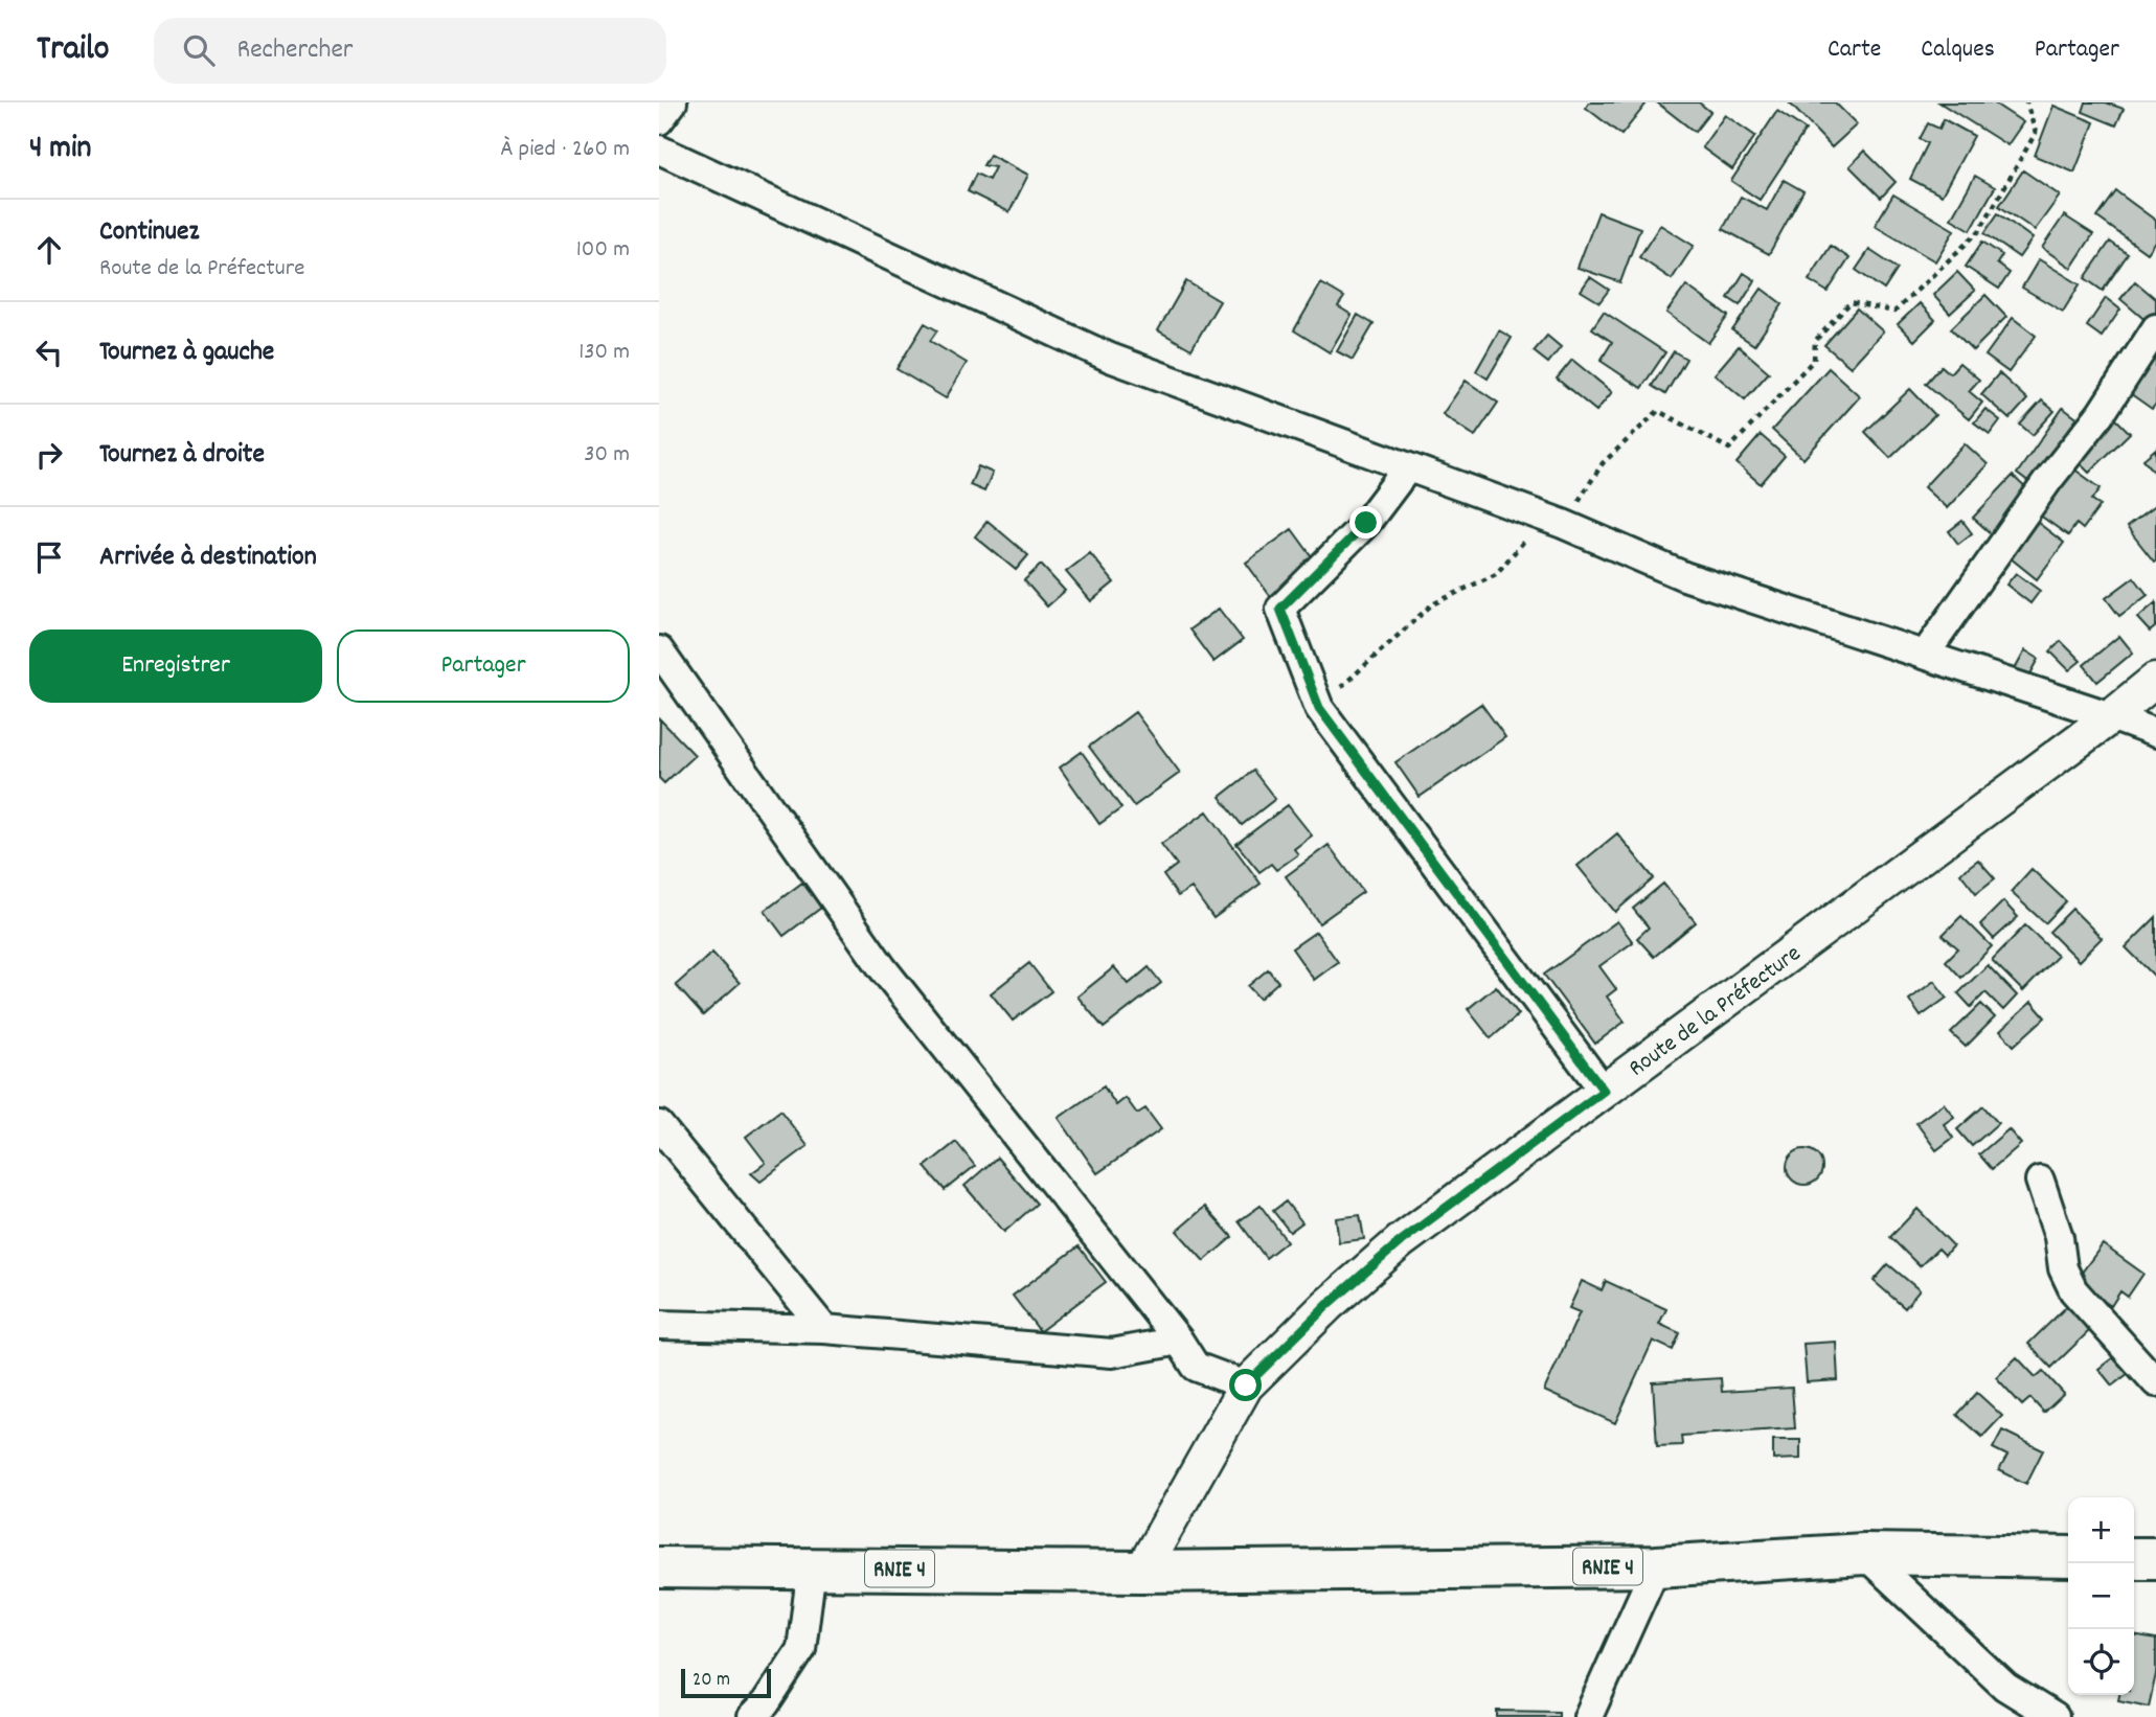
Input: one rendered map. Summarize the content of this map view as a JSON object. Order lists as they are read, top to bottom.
{
  "streets": {
    "main road": ["RNIE 4"],
    "street": ["Route de la Préfecture"]
  },
  "crossings": [
    ["Route de la Préfecture", "RNIE 4"]
  ],
  "scale_bar": "20 m",
  "page": {
    "header": "Trailo",
    "search": "Rechercher",
    "nav": ["Carte", "Calques", "Partager"],
    "heading": ["4 min", "À pied · 260 m"],
    "list": [
      ["Continuez", "Route de la Préfecture", "100 m"],
      ["Tournez à gauche", "130 m"],
      ["Tournez à droite", "30 m"],
      "Arrivée à destination"
    ],
    "buttons": ["Enregistrer", "Partager"],
    "map_buttons": ["+", "−"],
    "scale": "20 m"
  }
}
